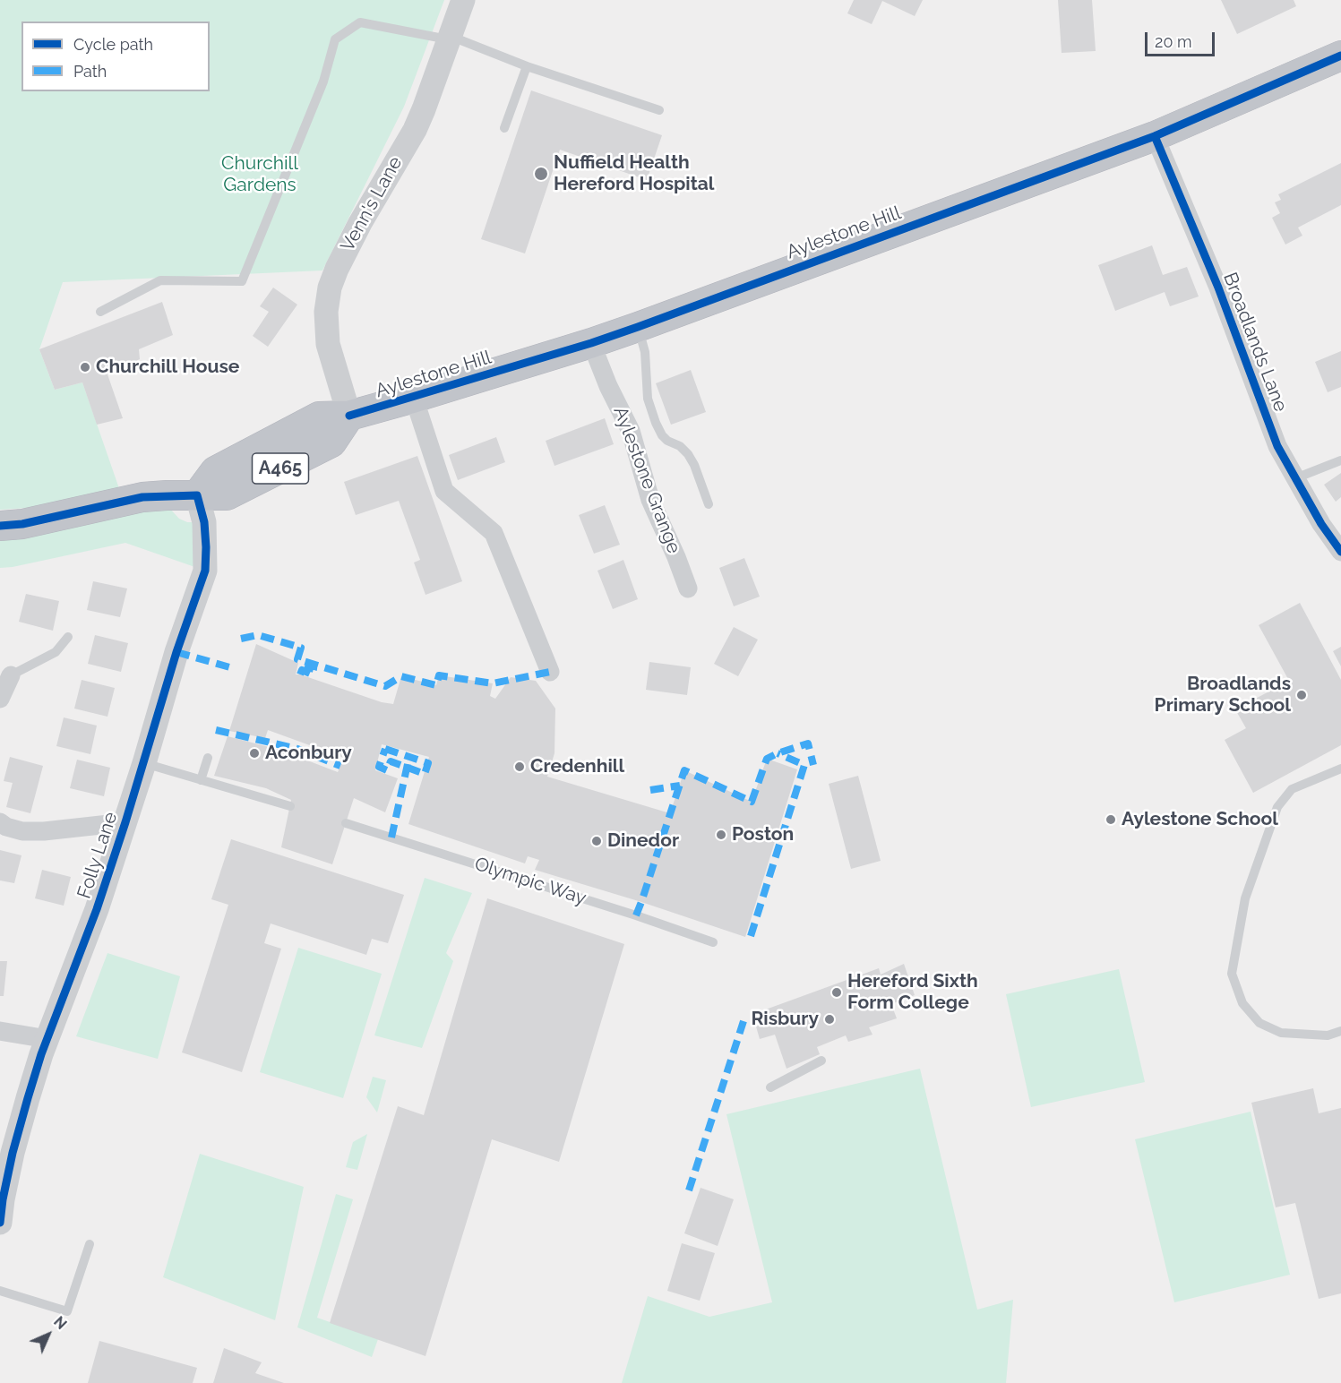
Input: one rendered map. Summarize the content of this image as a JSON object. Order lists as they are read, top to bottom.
{
  "streets": {
    "highway": ["Aylestone Hill", "A465"],
    "street": [
      "Venn's Lane",
      "Broadlands Lane",
      "Aylestone Grange",
      "Folly Lane"
    ],
    "lane": ["Olympic Way"]
  },
  "crossings": [
    ["Venn's Lane", "Aylestone Hill"],
    ["Aylestone Hill", "Broadlands Lane"],
    ["Aylestone Hill", "Aylestone Grange"],
    ["Aylestone Hill", "Folly Lane"]
  ],
  "parks": ["Churchill Gardens"],
  "places": [
    "Nuffield Health Hereford Hospital",
    "Churchill House",
    "Broadlands Primary School",
    "Aconbury",
    "Credenhill",
    "Aylestone School",
    "Poston",
    "Dinedor",
    "Hereford Sixth Form College",
    "Risbury"
  ],
  "legend": ["Cycle path", "Path"],
  "scale_bar": "20 m",
  "north": "top right"
}
